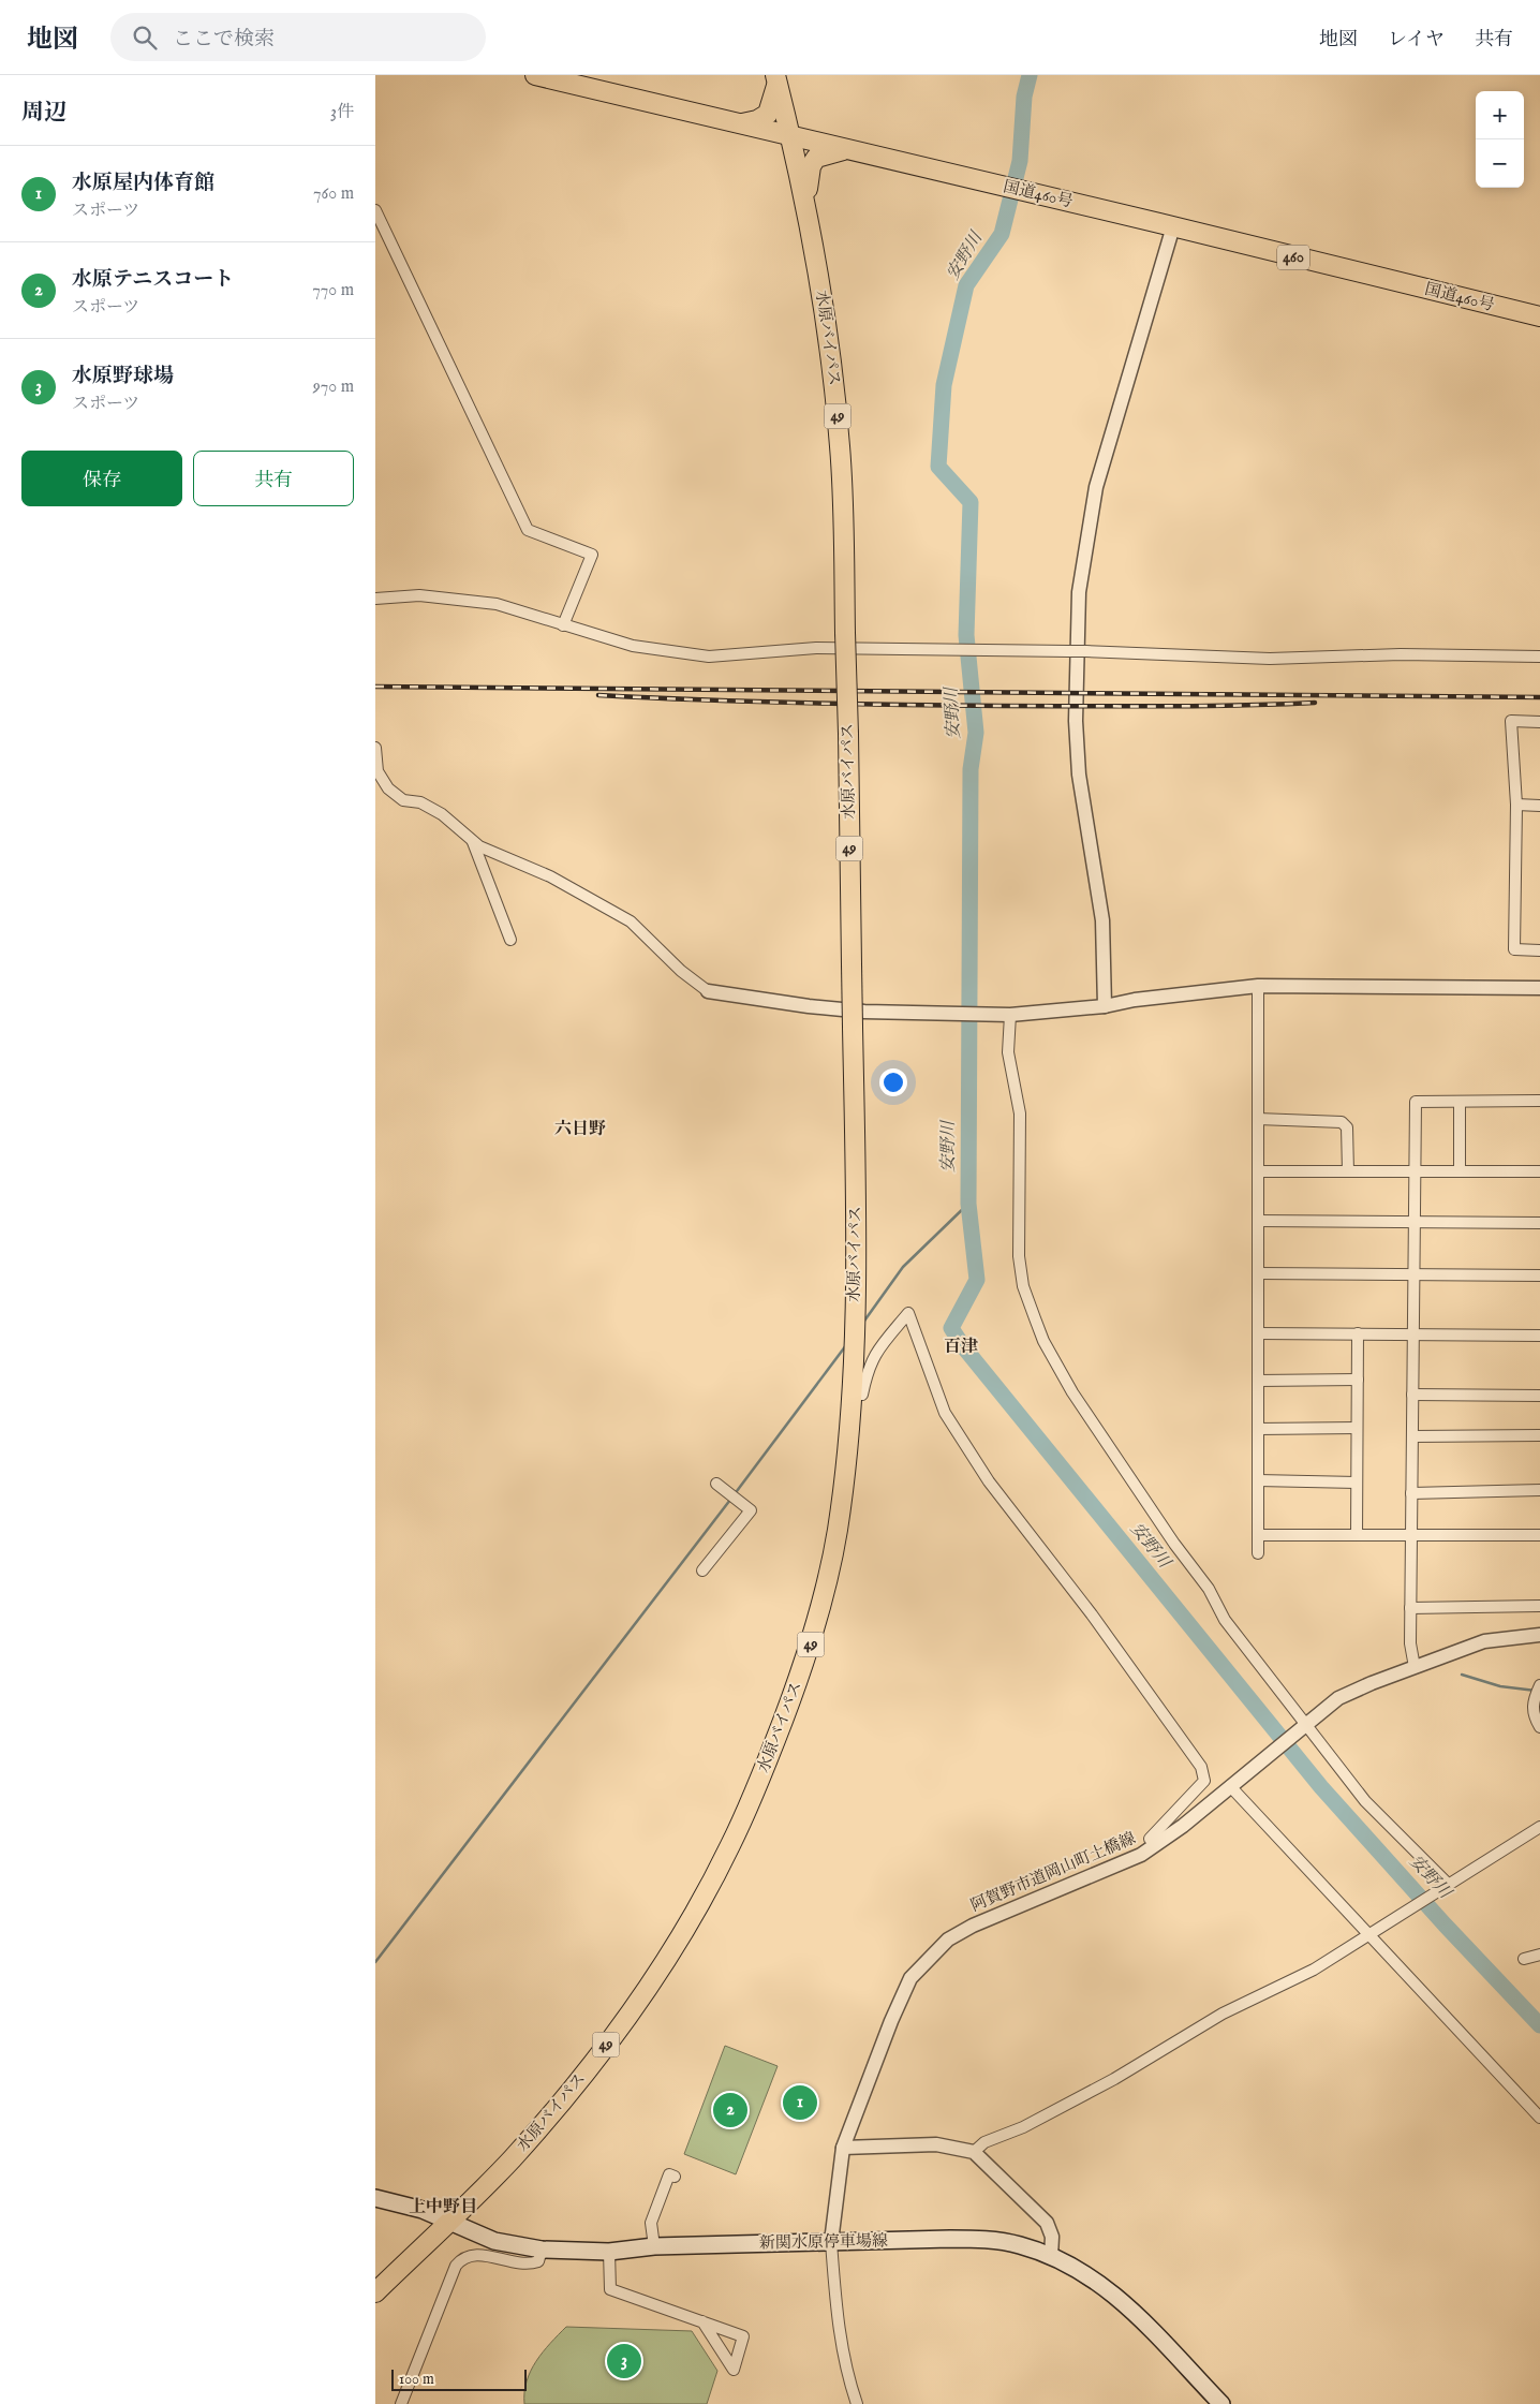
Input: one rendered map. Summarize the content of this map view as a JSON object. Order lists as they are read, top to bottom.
{
  "streets": {
    "highway": [
      "国道460号",
      "460",
      "水原バイパス",
      "49"
    ],
    "main road": ["新関水原停車場線"],
    "street": ["阿賀野市道岡山町土橋線"]
  },
  "crossings": [
    ["国道460号", "水原バイパス"],
    ["水原バイパス", "新関水原停車場線"],
    ["阿賀野市道岡山町土橋線", "新関水原停車場線"]
  ],
  "districts": ["六日野", "百津", "上中野目"],
  "water": ["安野川"],
  "scale_bar": "100 m",
  "page": {
    "header": "地図",
    "search": "ここで検索",
    "nav": ["地図", "レイヤ", "共有"],
    "heading": ["周辺", "3件"],
    "map_buttons": ["+", "−"],
    "list": [
      {
        "mark": "1",
        "name": "水原屋内体育館",
        "note": "スポーツ",
        "value": "760 m"
      },
      {
        "mark": "2",
        "name": "水原テニスコート",
        "note": "スポーツ",
        "value": "770 m"
      },
      {
        "mark": "3",
        "name": "水原野球場",
        "note": "スポーツ",
        "value": "970 m"
      }
    ],
    "buttons": ["保存", "共有"],
    "pins": ["1", "2", "3"],
    "scale": "100 m"
  }
}
